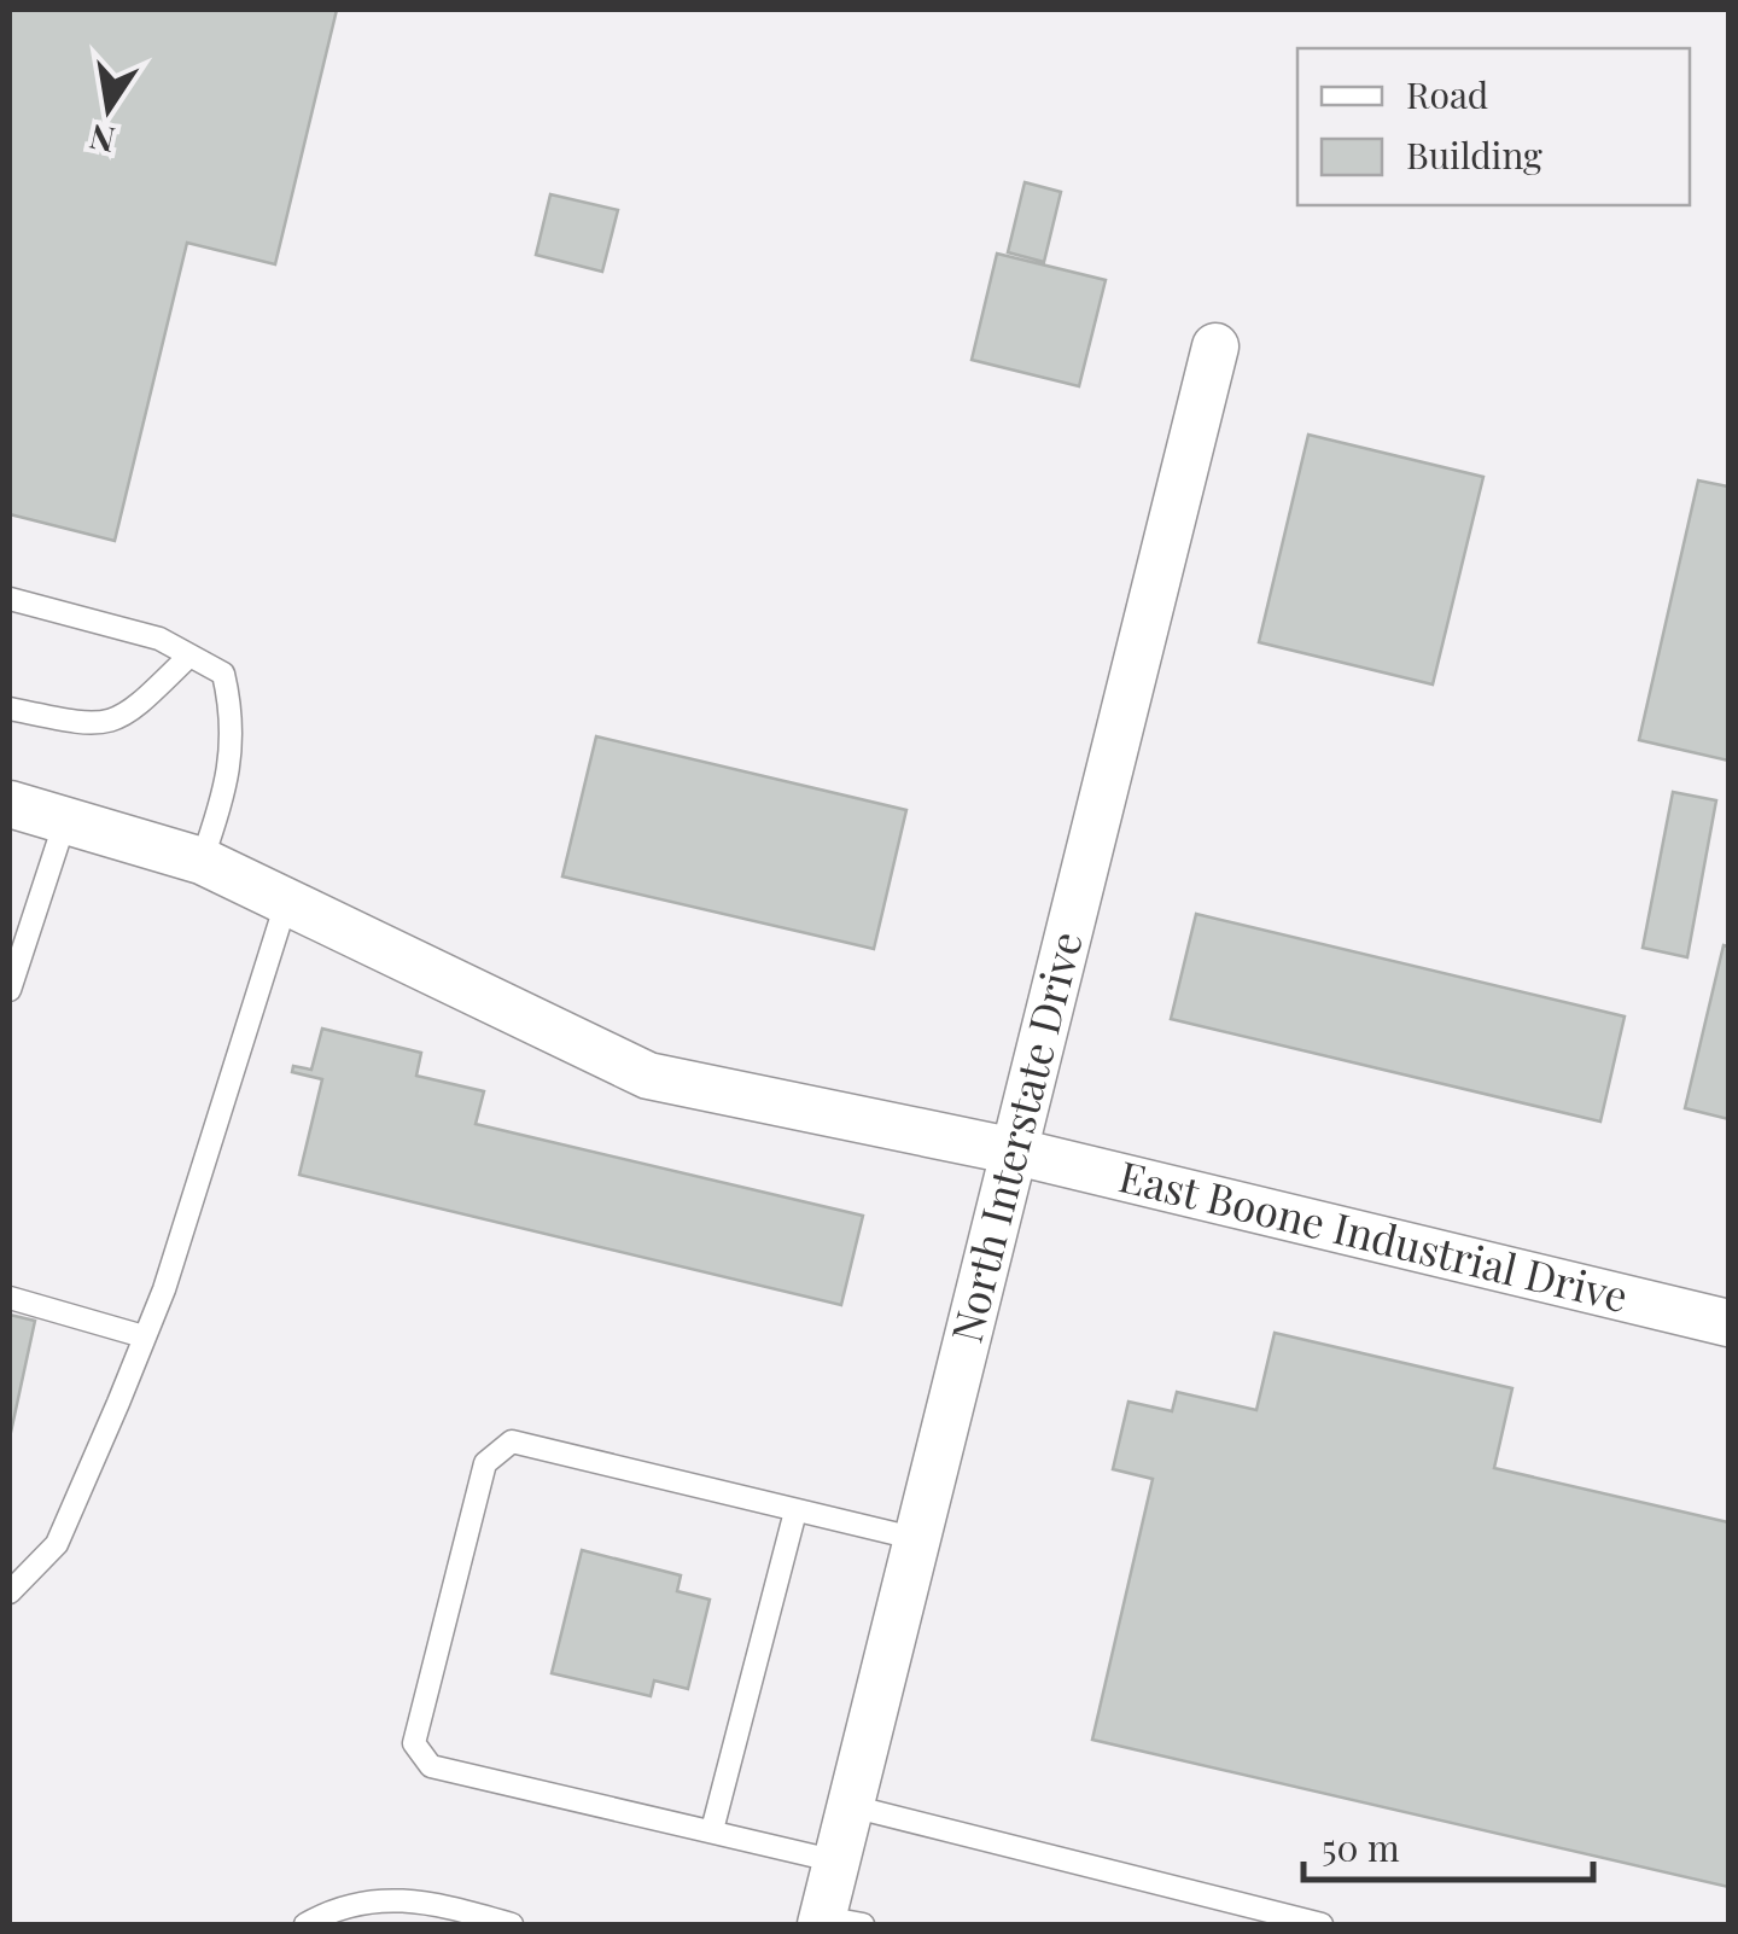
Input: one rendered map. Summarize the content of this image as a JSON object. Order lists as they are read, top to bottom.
{
  "streets": {
    "street": ["North Interstate Drive", "East Boone Industrial Drive"]
  },
  "crossings": [
    ["North Interstate Drive", "East Boone Industrial Drive"]
  ],
  "legend": ["Road", "Building"],
  "scale_bar": "50 m",
  "north": "bottom"
}
